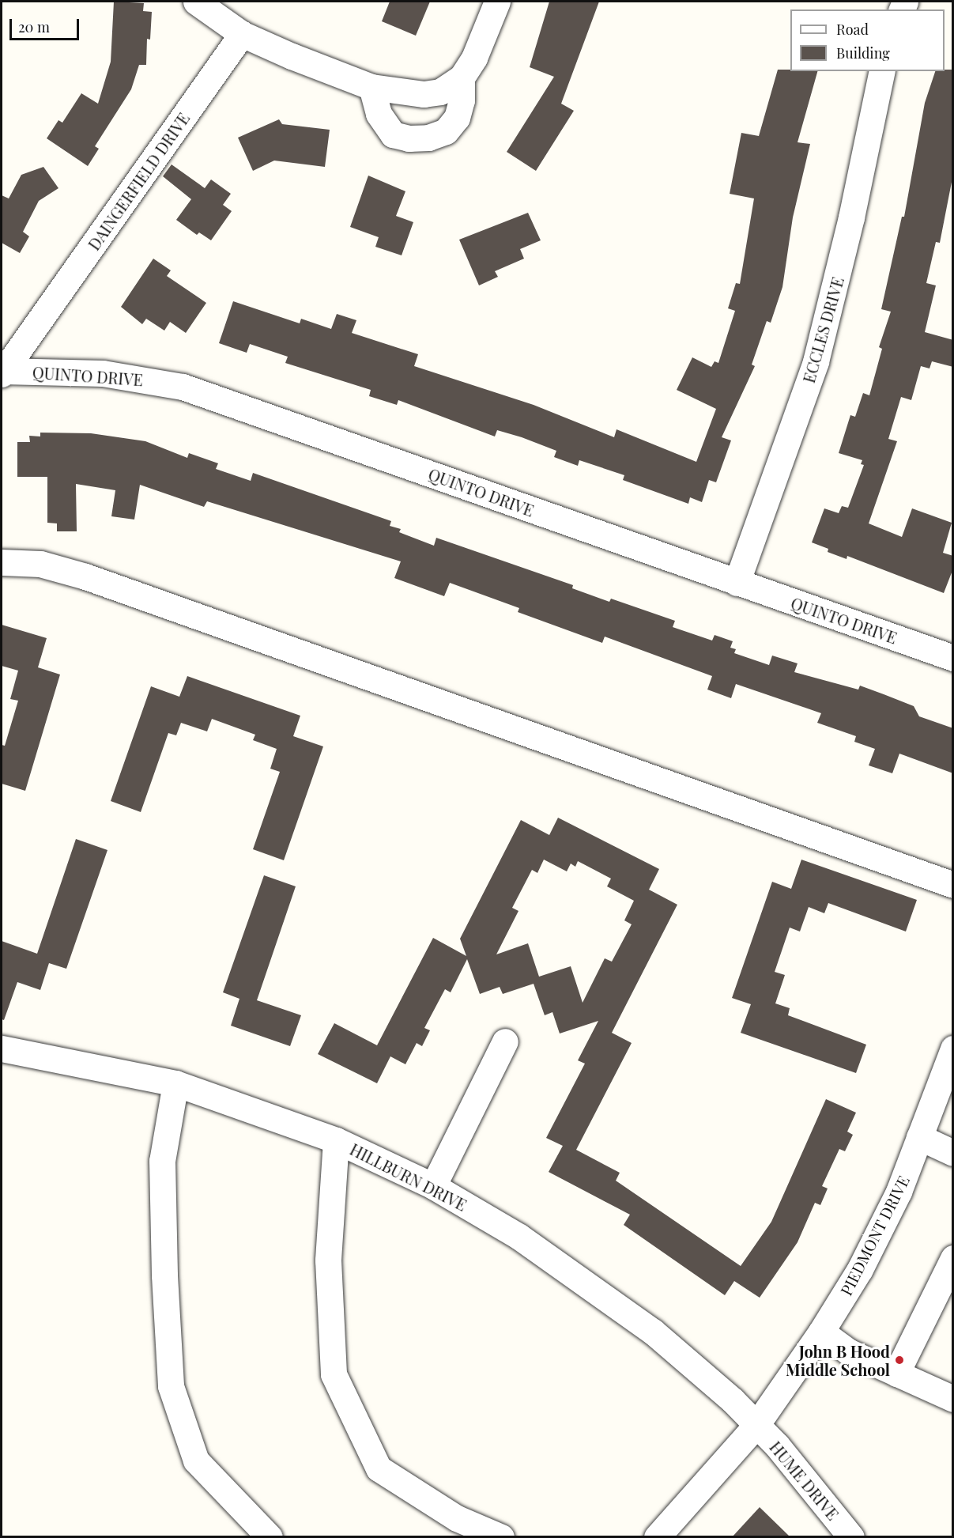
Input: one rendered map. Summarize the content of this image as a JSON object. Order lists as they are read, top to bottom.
{
  "streets": {
    "street": [
      "DAINGERFIELD DRIVE",
      "ECCLES DRIVE",
      "QUINTO DRIVE",
      "HILLBURN DRIVE",
      "PIEDMONT DRIVE",
      "HUME DRIVE"
    ]
  },
  "crossings": [
    ["DAINGERFIELD DRIVE", "QUINTO DRIVE"],
    ["ECCLES DRIVE", "QUINTO DRIVE"],
    ["HILLBURN DRIVE", "PIEDMONT DRIVE"],
    ["HILLBURN DRIVE", "HUME DRIVE"],
    ["PIEDMONT DRIVE", "HUME DRIVE"]
  ],
  "places": ["John B Hood Middle School"],
  "legend": ["Road", "Building"],
  "scale_bar": "20 m"
}
